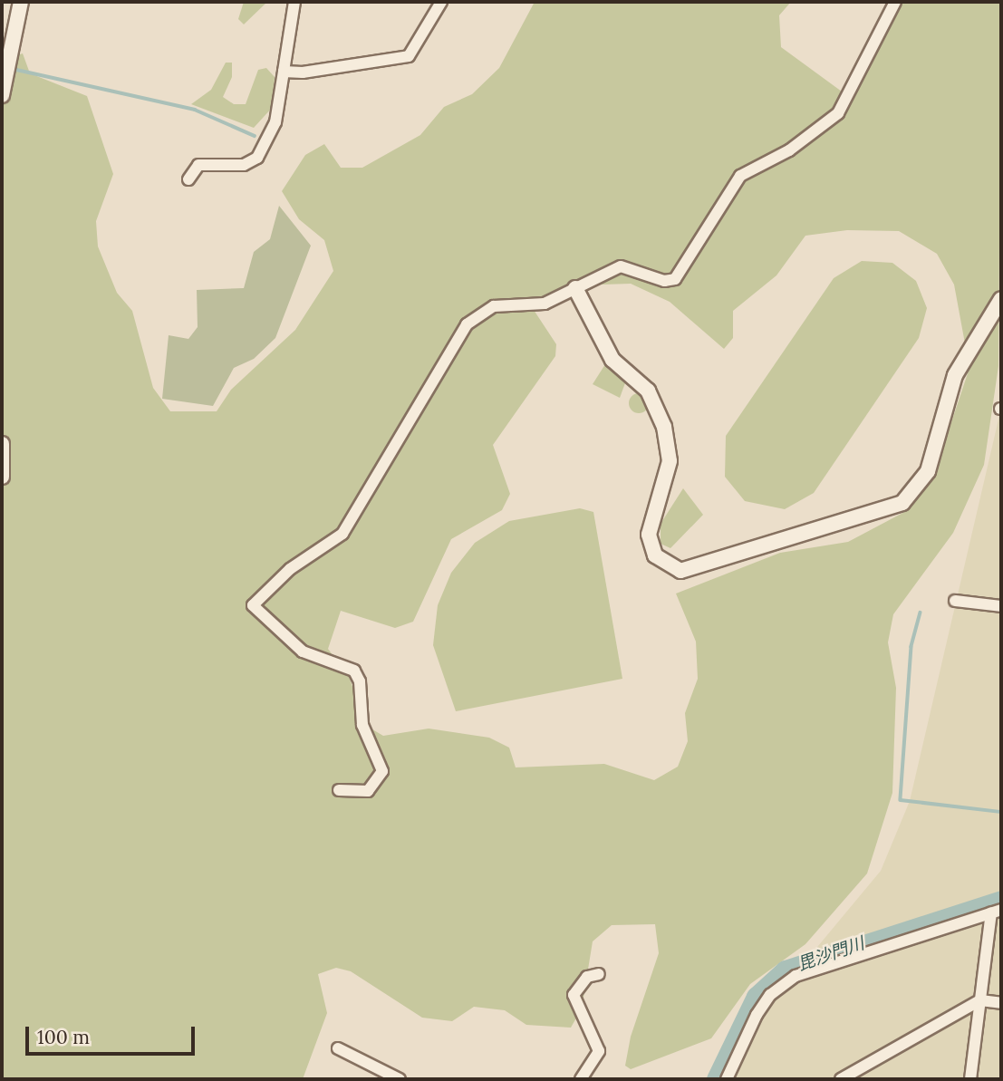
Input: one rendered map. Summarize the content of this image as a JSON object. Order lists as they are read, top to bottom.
{
  "water": ["毘沙門川"],
  "scale_bar": "100 m"
}
